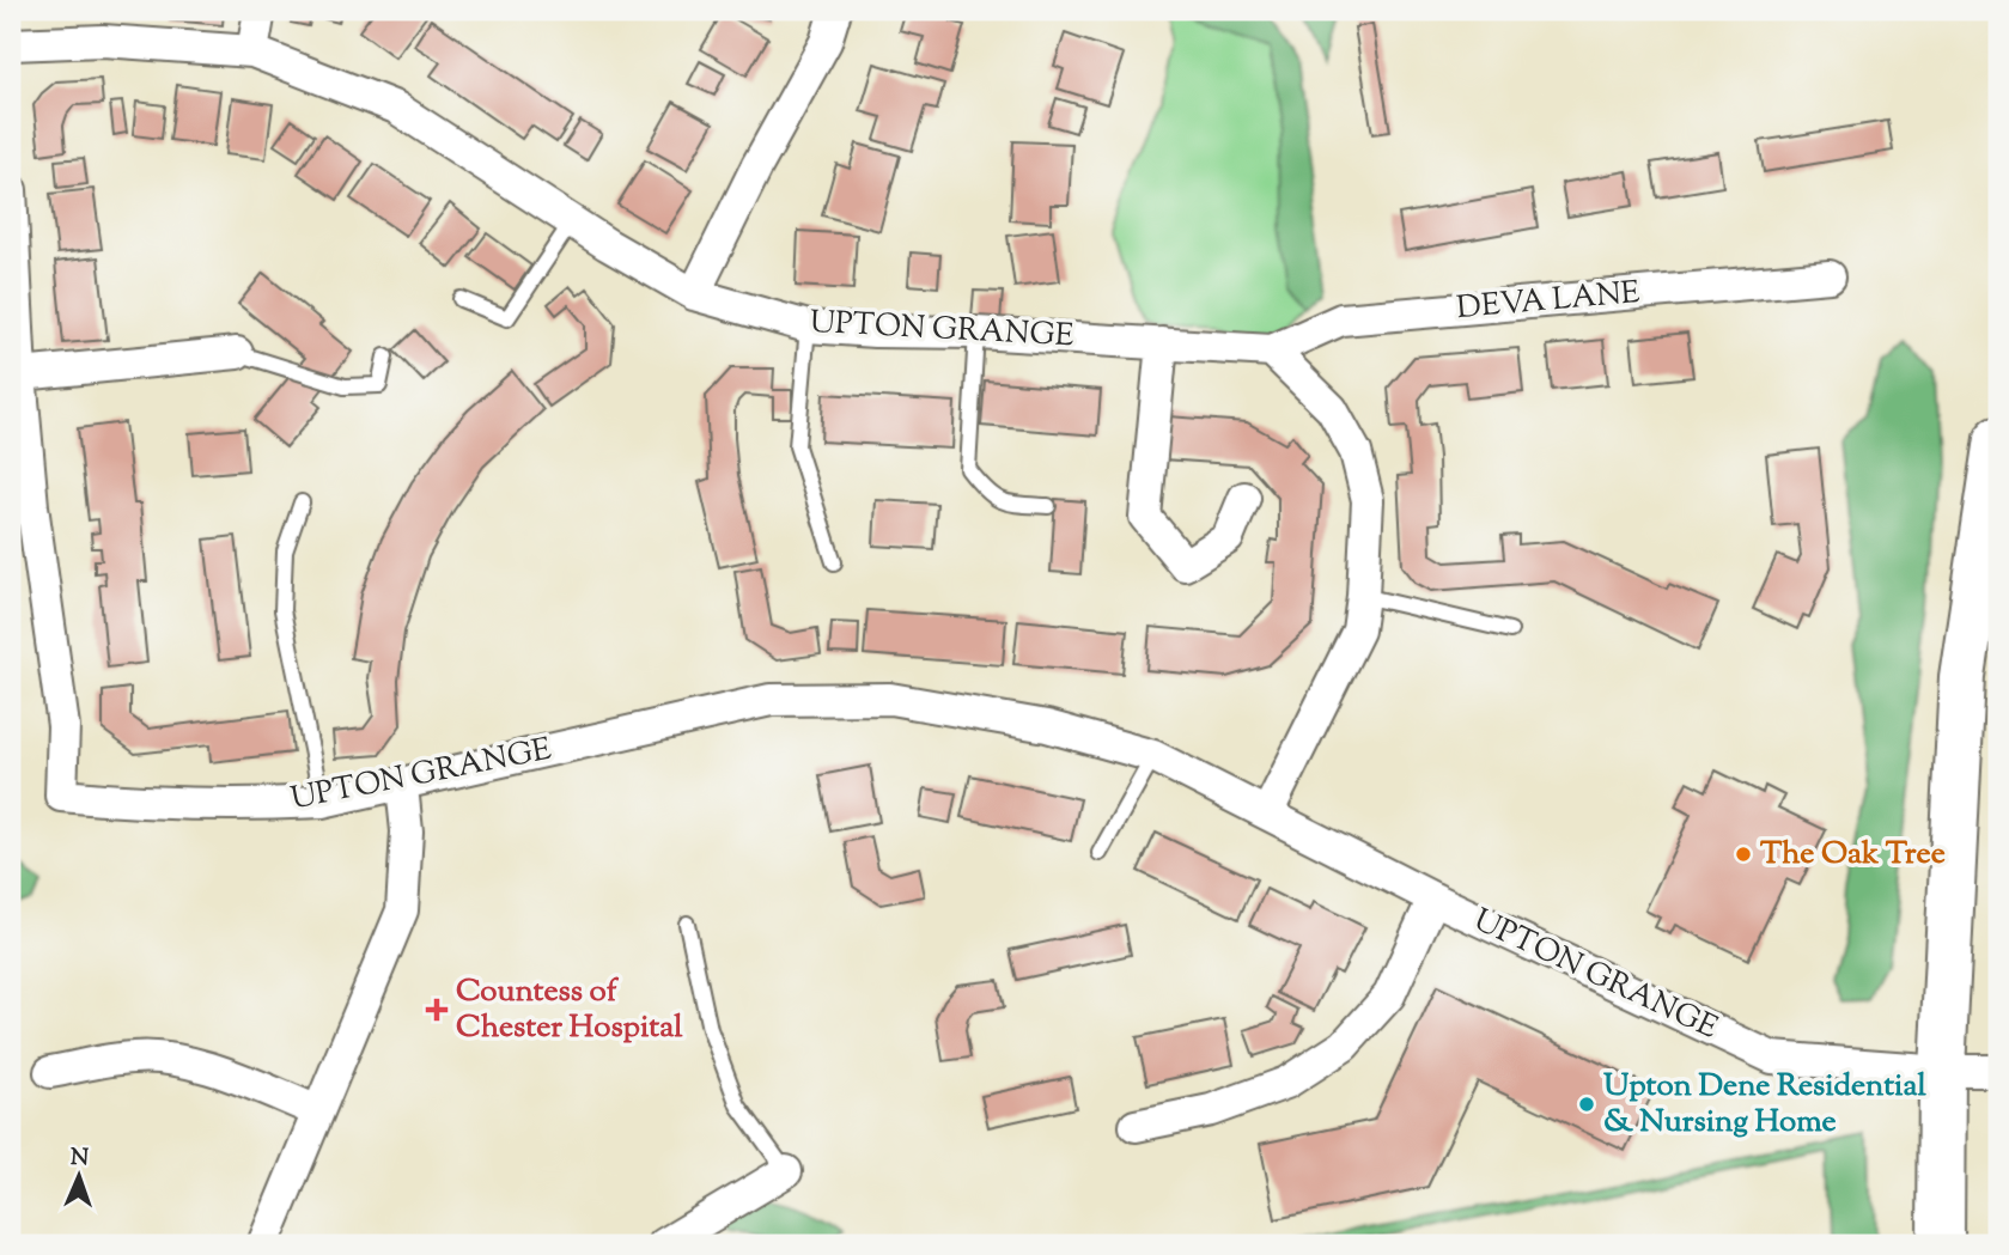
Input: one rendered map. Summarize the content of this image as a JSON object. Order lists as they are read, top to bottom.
{
  "streets": {
    "street": ["DEVA LANE", "UPTON GRANGE"]
  },
  "crossings": [
    ["DEVA LANE", "UPTON GRANGE"]
  ],
  "places": {
    "other": ["The Oak Tree", "Upton Dene Residential & Nursing Home"],
    "health": ["Countess of Chester Hospital"]
  },
  "north": "top"
}
